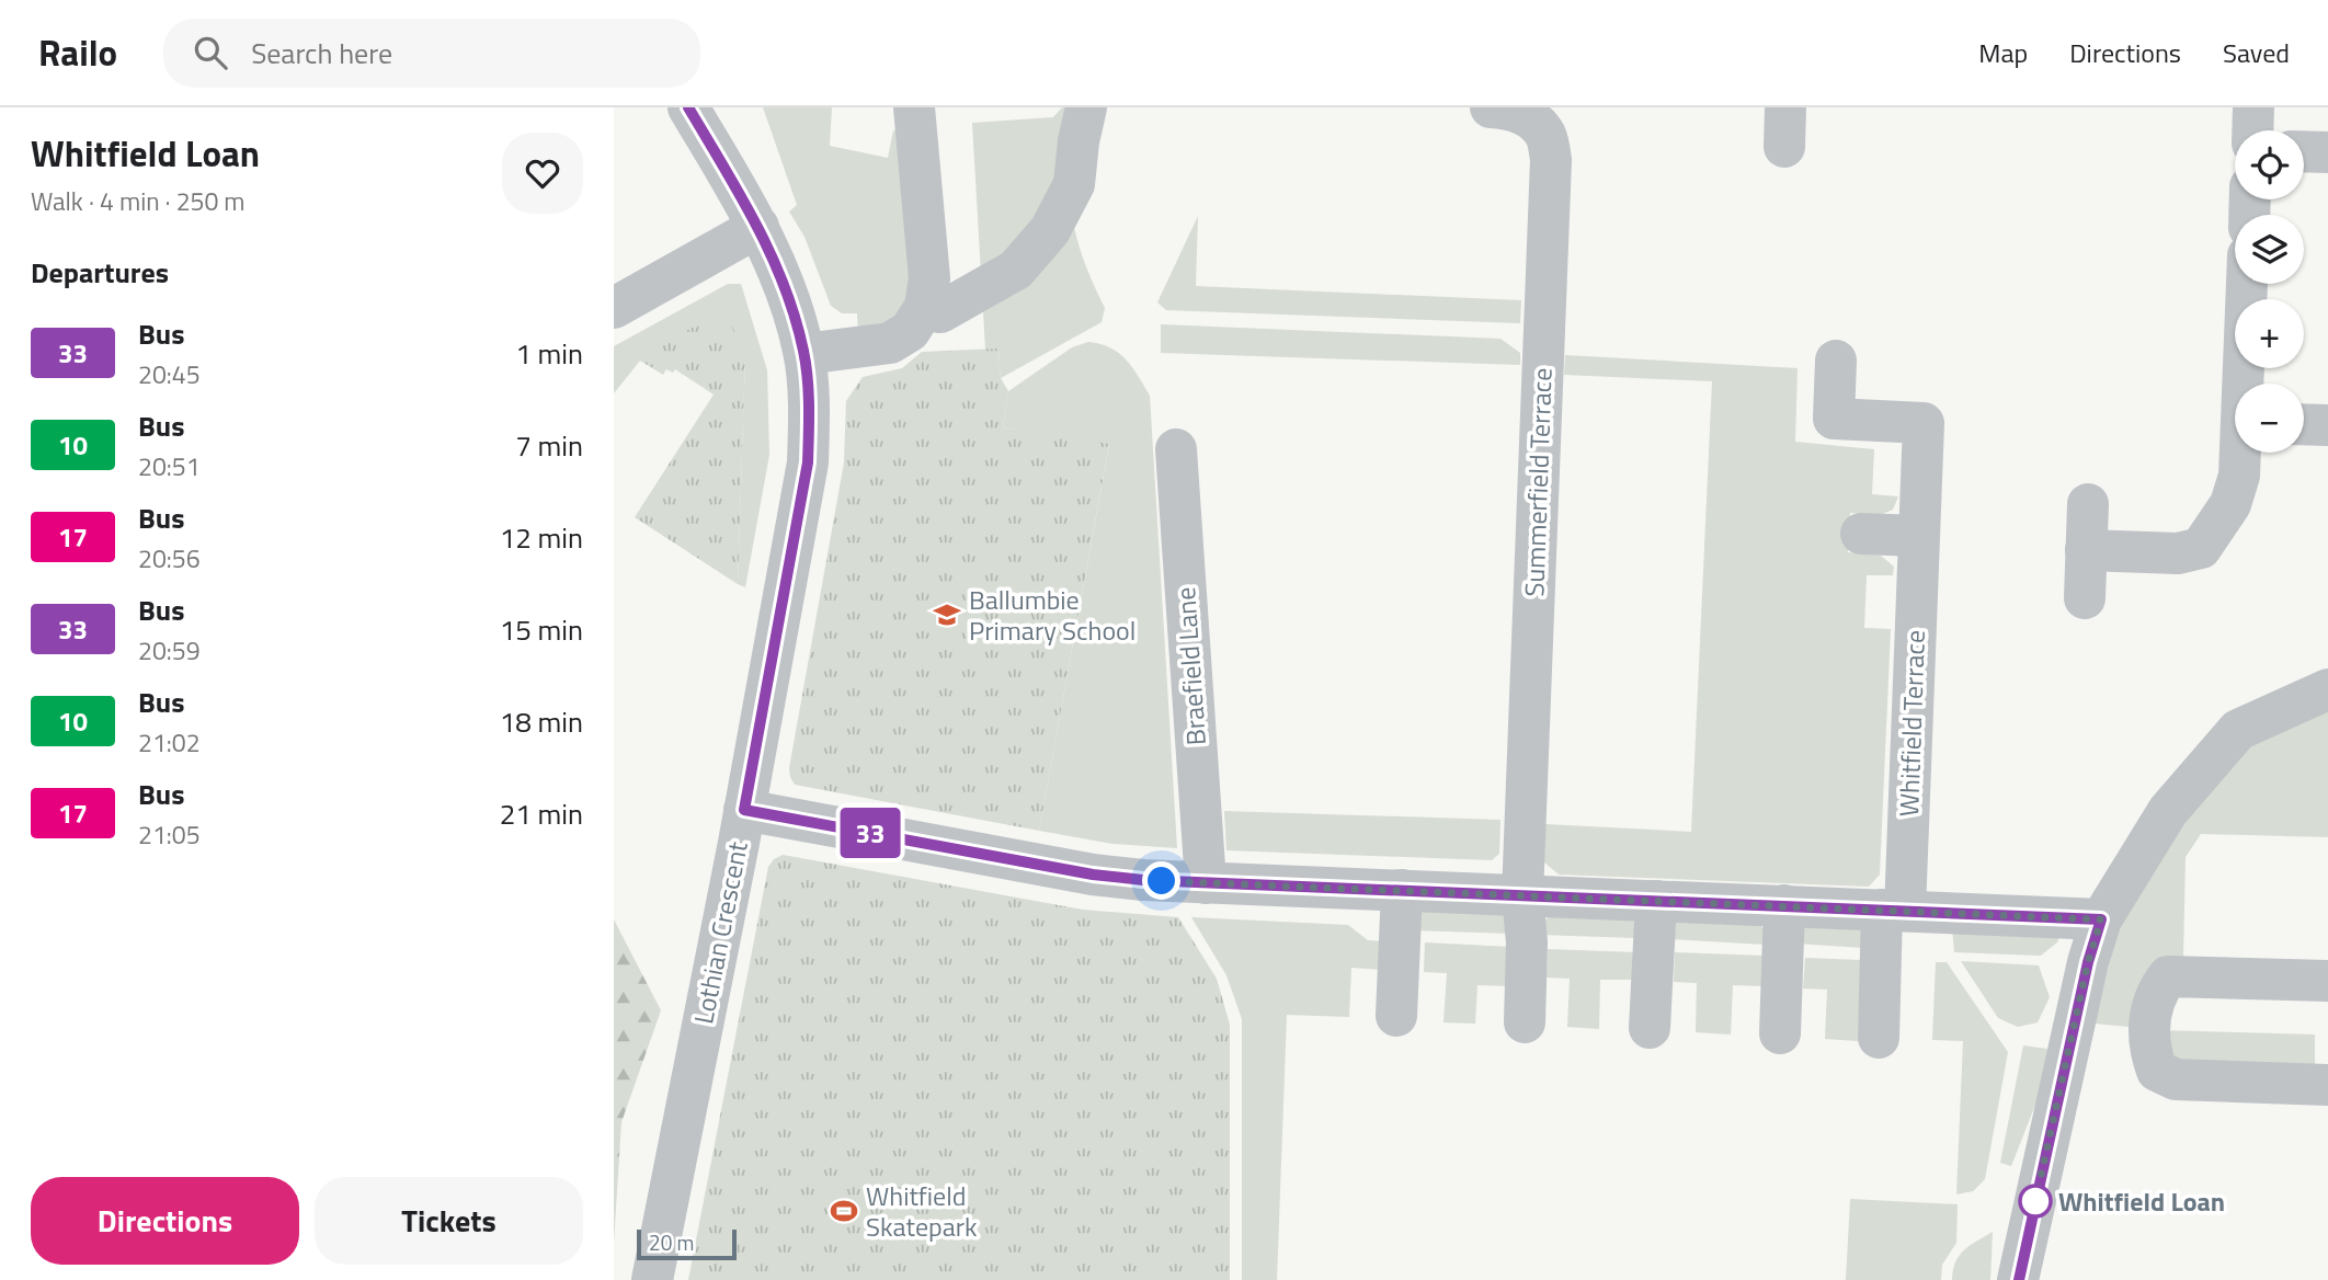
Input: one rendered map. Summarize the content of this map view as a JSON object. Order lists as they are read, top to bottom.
{
  "streets": {
    "street": [
      "Summerfield Terrace",
      "Braefield Lane",
      "Whitfield Terrace",
      "Lothian Crescent"
    ]
  },
  "places": {
    "school or university": ["Ballumbie Primary School"],
    "other": ["Whitfield Loan"],
    "sports": ["Whitfield Skatepark"]
  },
  "lines": ["bus line 33"],
  "scale_bar": "20 m",
  "page": {
    "header": "Railo",
    "search": "Search here",
    "nav": ["Map", "Directions", "Saved"],
    "heading": [
      ["Whitfield Loan", "Walk · 4 min · 250 m"],
      "Departures"
    ],
    "on_map": "33",
    "map_buttons": ["+", "−"],
    "list": [
      {
        "mark": "33",
        "name": "Bus",
        "note": "20:45",
        "value": "1 min"
      },
      {
        "mark": "10",
        "name": "Bus",
        "note": "20:51",
        "value": "7 min"
      },
      {
        "mark": "17",
        "name": "Bus",
        "note": "20:56",
        "value": "12 min"
      },
      {
        "mark": "33",
        "name": "Bus",
        "note": "20:59",
        "value": "15 min"
      },
      {
        "mark": "10",
        "name": "Bus",
        "note": "21:02",
        "value": "18 min"
      },
      {
        "mark": "17",
        "name": "Bus",
        "note": "21:05",
        "value": "21 min"
      }
    ],
    "buttons": ["Directions", "Tickets"],
    "scale": "20 m"
  }
}
